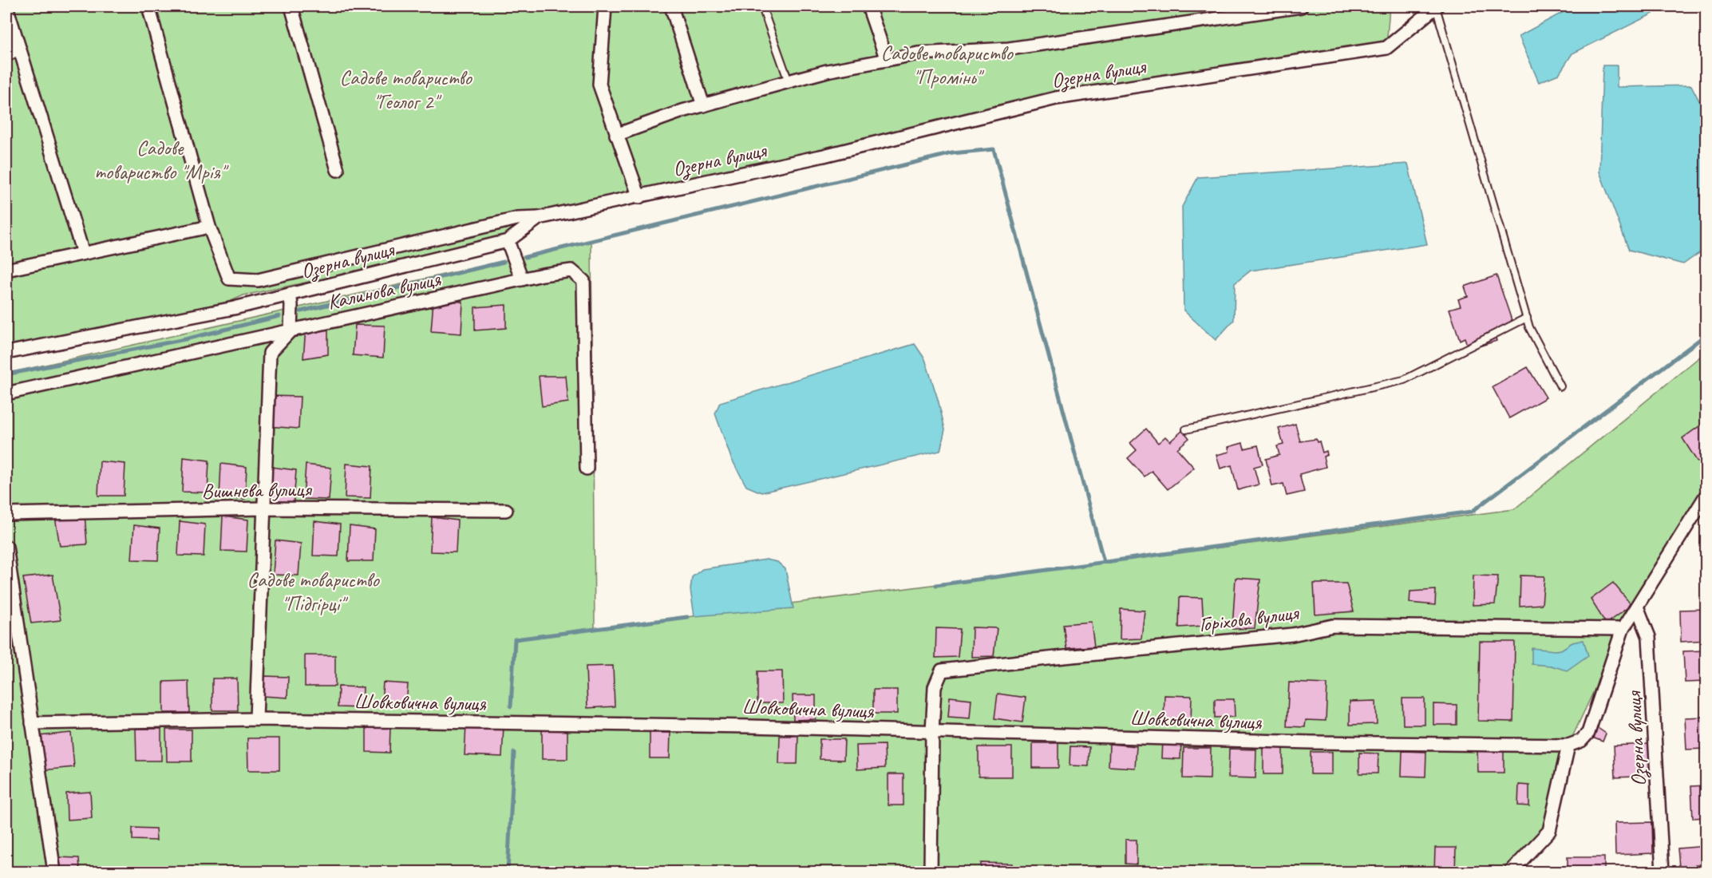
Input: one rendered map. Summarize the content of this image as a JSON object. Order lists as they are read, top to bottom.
{
  "streets": {
    "street": [
      "Озерна вулиця",
      "Калинова вулиця",
      "Вишнева вулиця",
      "Горіхова вулиця",
      "Шовковична вулиця"
    ]
  },
  "crossings": [
    ["Горіхова вулиця", "Шовковична вулиця"]
  ],
  "parks": [
    "Садове товариство \"Промінь\"",
    "Садове товариство \"Геолог 2\"",
    "Садове товариство \"Мрія\"",
    "Садове товариство \"Підгірці\""
  ]
}
